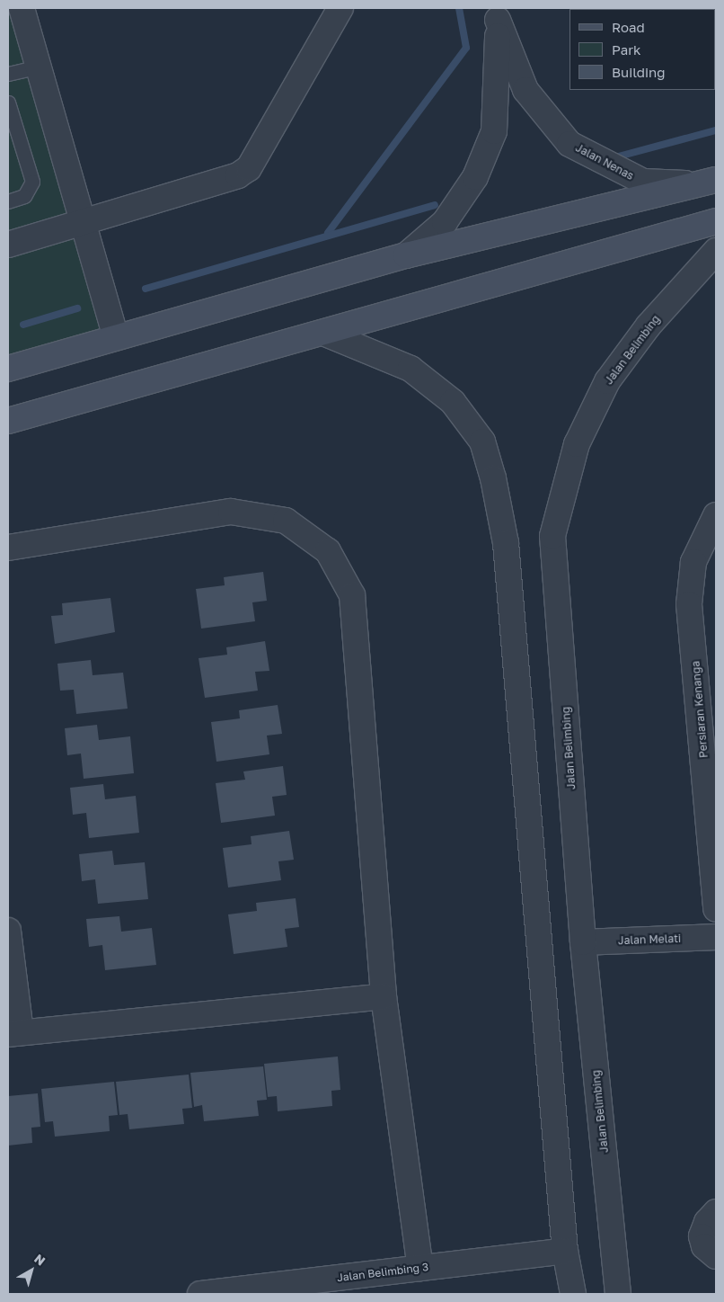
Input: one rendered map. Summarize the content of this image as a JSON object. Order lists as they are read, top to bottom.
{
  "streets": {
    "street": [
      "Jalan Nenas",
      "Jalan Belimbing",
      "Persiaran Kenanga",
      "Jalan Melati",
      "Jalan Belimbing 3"
    ]
  },
  "crossings": [
    ["Jalan Belimbing", "Jalan Melati"]
  ],
  "legend": ["Road", "Park", "Building"],
  "north": "top right"
}
